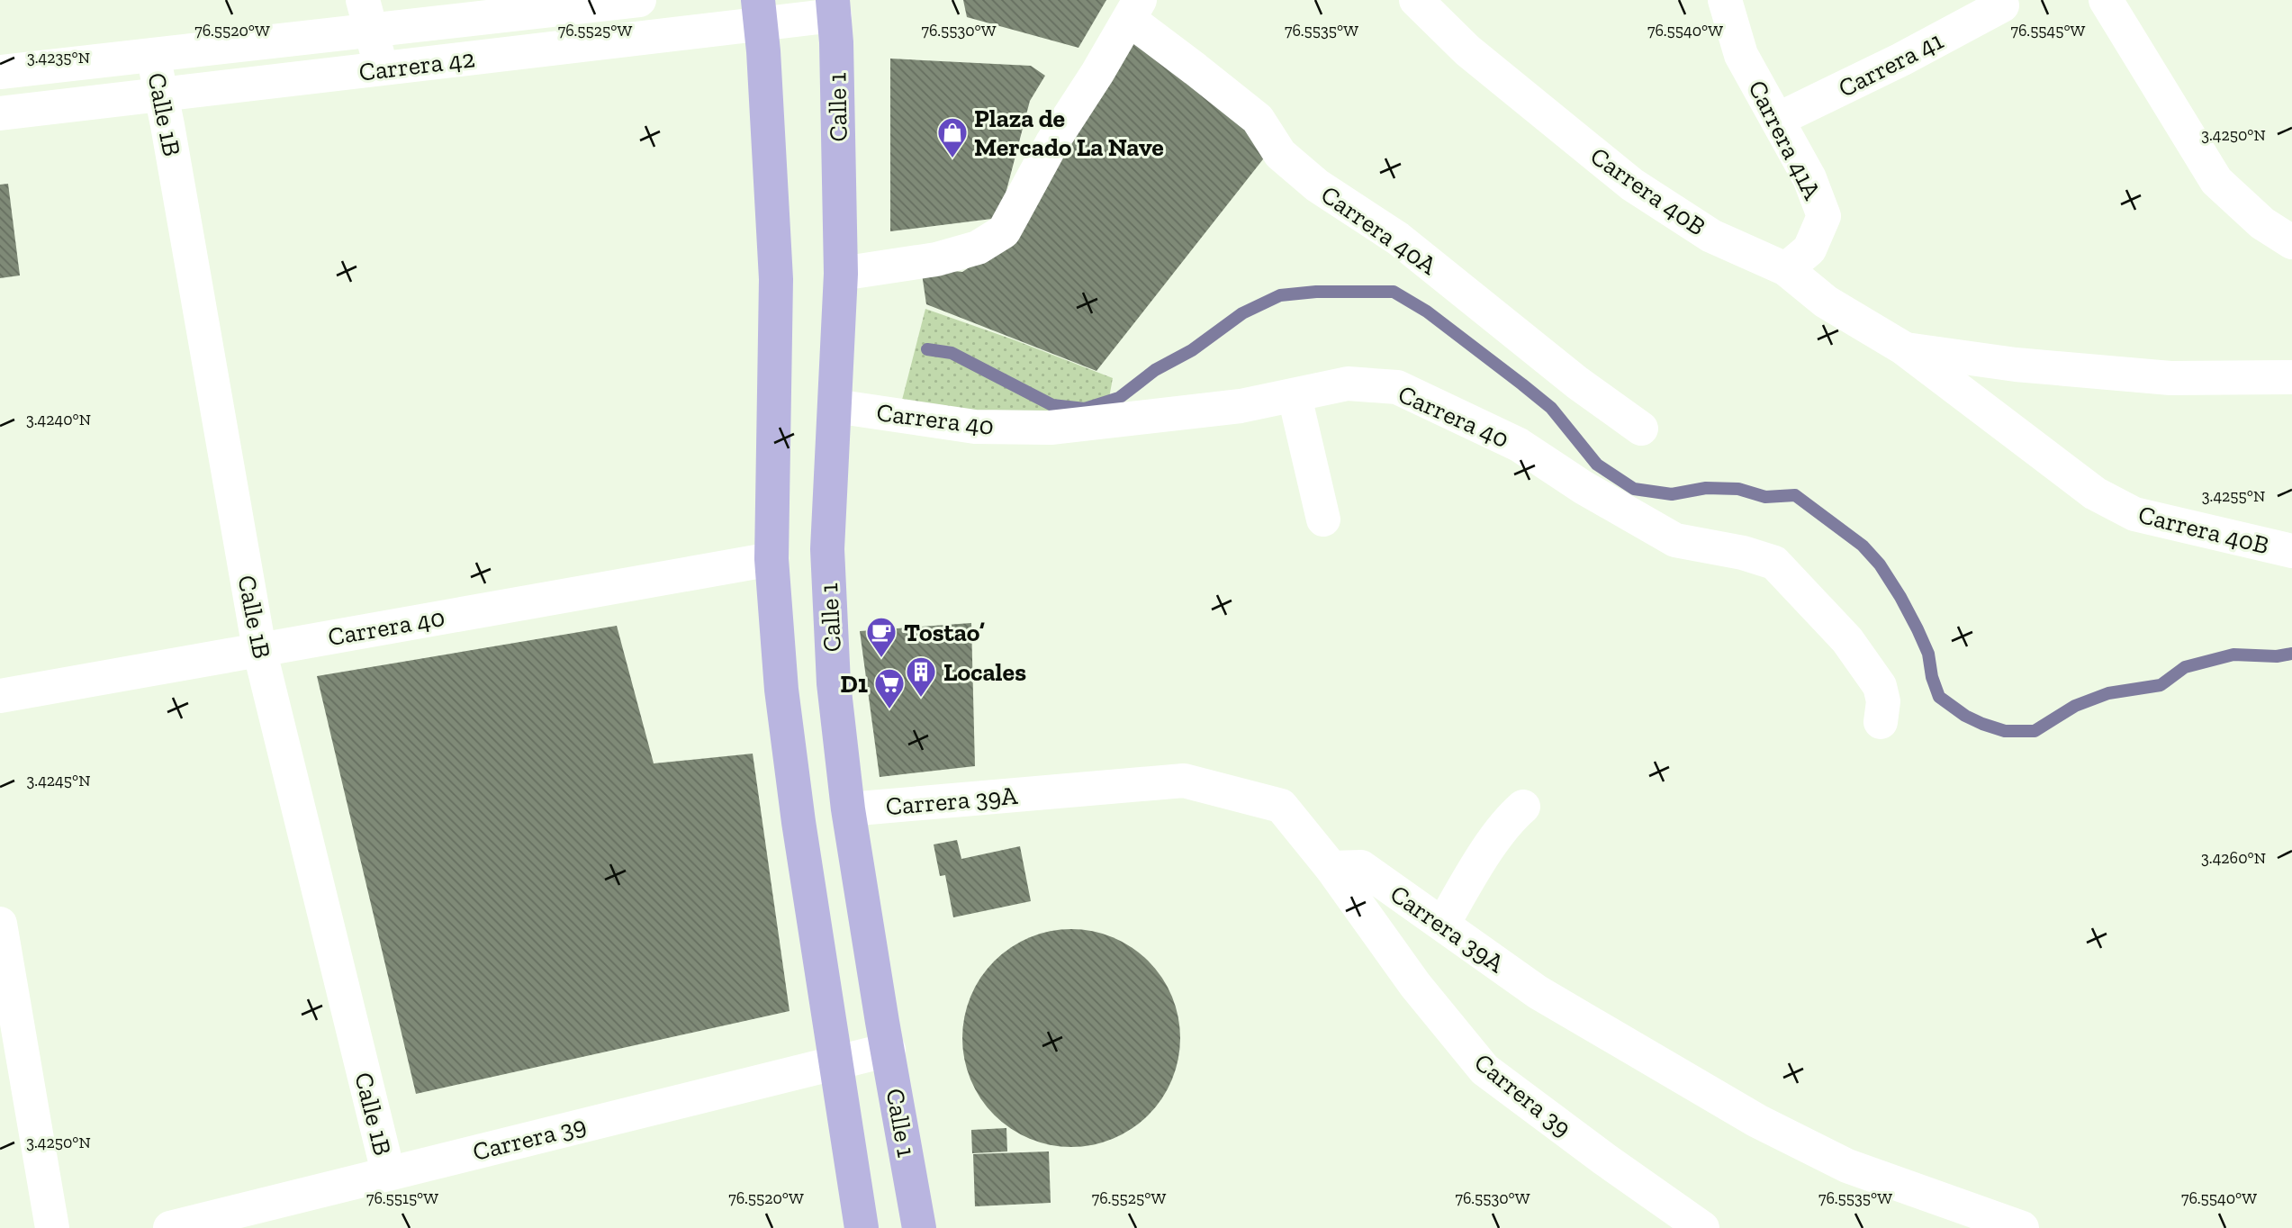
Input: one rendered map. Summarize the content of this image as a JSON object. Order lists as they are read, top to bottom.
{
  "streets": {
    "main road": ["Calle 1"],
    "street": [
      "Carrera 41",
      "Carrera 42",
      "Calle 1B",
      "Carrera 41A",
      "Carrera 40B",
      "Carrera 40A",
      "Carrera 40",
      "Carrera 39A",
      "Carrera 39"
    ]
  },
  "crossings": [
    ["Carrera 41", "Carrera 41A"],
    ["Carrera 42", "Calle 1"],
    ["Carrera 42", "Calle 1B"],
    ["Calle 1", "Carrera 40"],
    ["Calle 1", "Carrera 39A"],
    ["Calle 1", "Carrera 39"],
    ["Calle 1B", "Carrera 40"],
    ["Calle 1B", "Carrera 39"],
    ["Carrera 41A", "Carrera 40B"],
    ["Carrera 39A", "Carrera 39"]
  ],
  "places": {
    "shop": ["Plaza de Mercado La Nave"],
    "cafe": ["Tostao’"],
    "building": ["Locales"],
    "supermarket": ["D1"]
  },
  "coordinates": [
    "76.5520°W",
    "76.5525°W",
    "76.5530°W",
    "76.5535°W",
    "76.5540°W",
    "76.5545°W",
    "3.4235°N",
    "3.4250°N",
    "3.4240°N",
    "3.4255°N",
    "3.4245°N",
    "3.4260°N",
    "76.5515°W"
  ]
}
